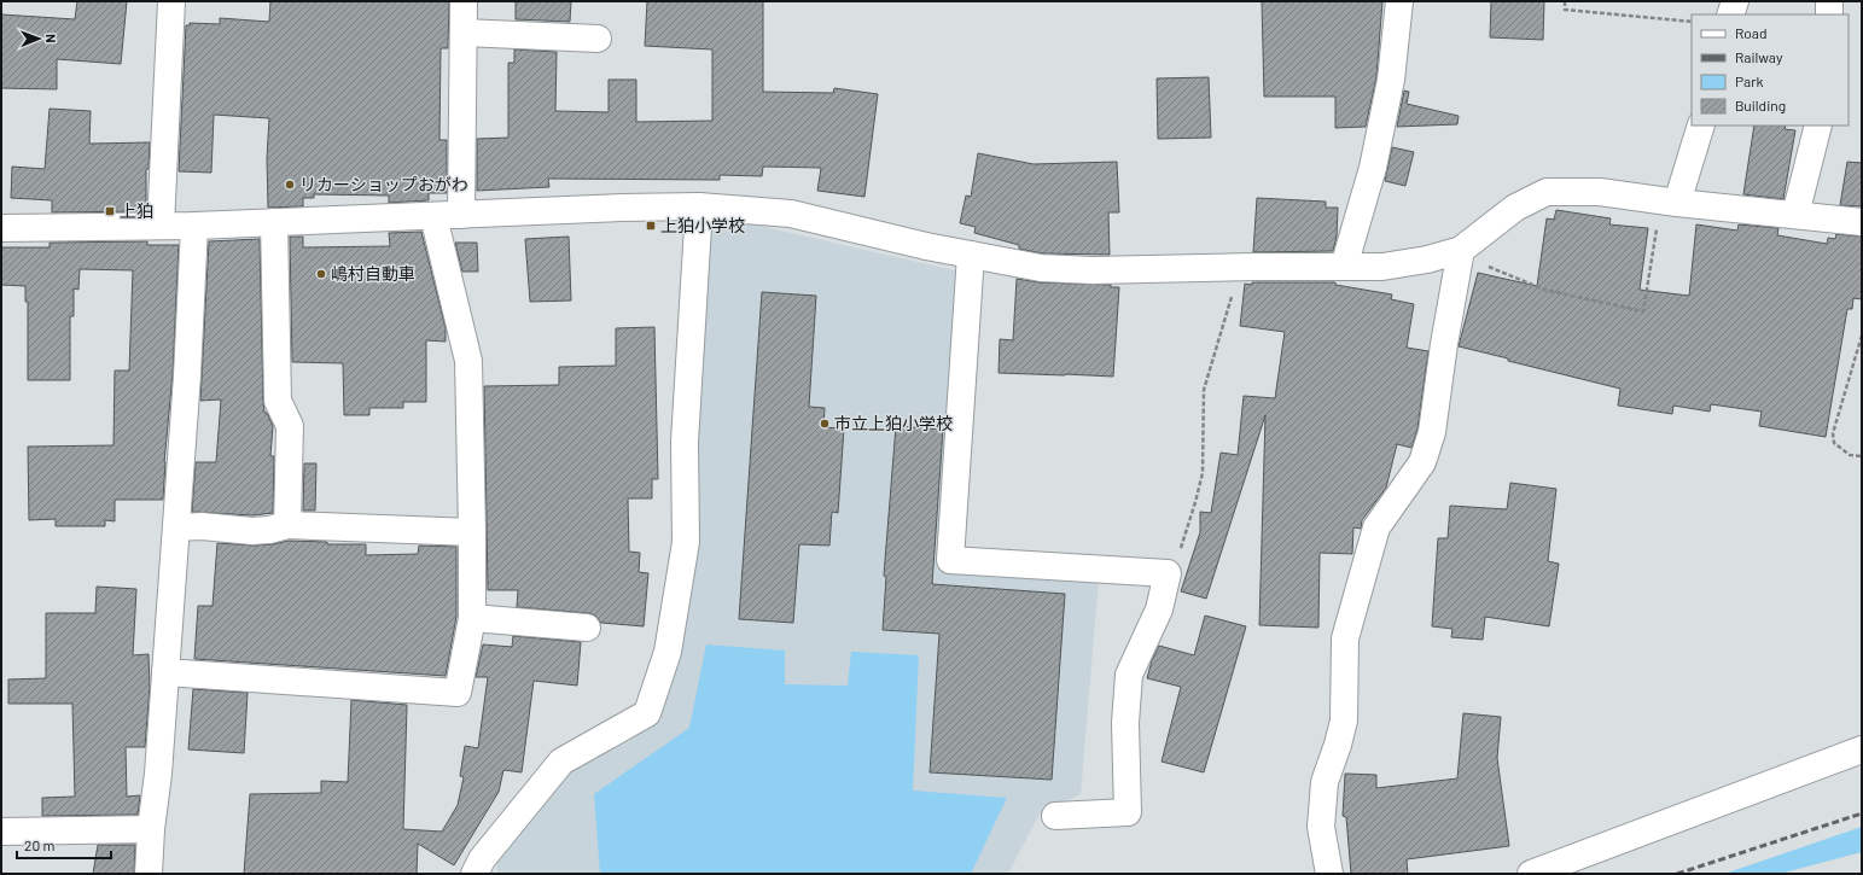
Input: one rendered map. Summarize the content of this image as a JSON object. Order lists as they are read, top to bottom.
{
  "places": {
    "other": ["リカーショップおがわ", "嶋村自動車", "市立上狛小学校"],
    "transit": ["上狛", "上狛小学校"]
  },
  "legend": [
    "Road",
    "Railway",
    "Park",
    "Building"
  ],
  "scale_bar": "20 m",
  "north": "right"
}
